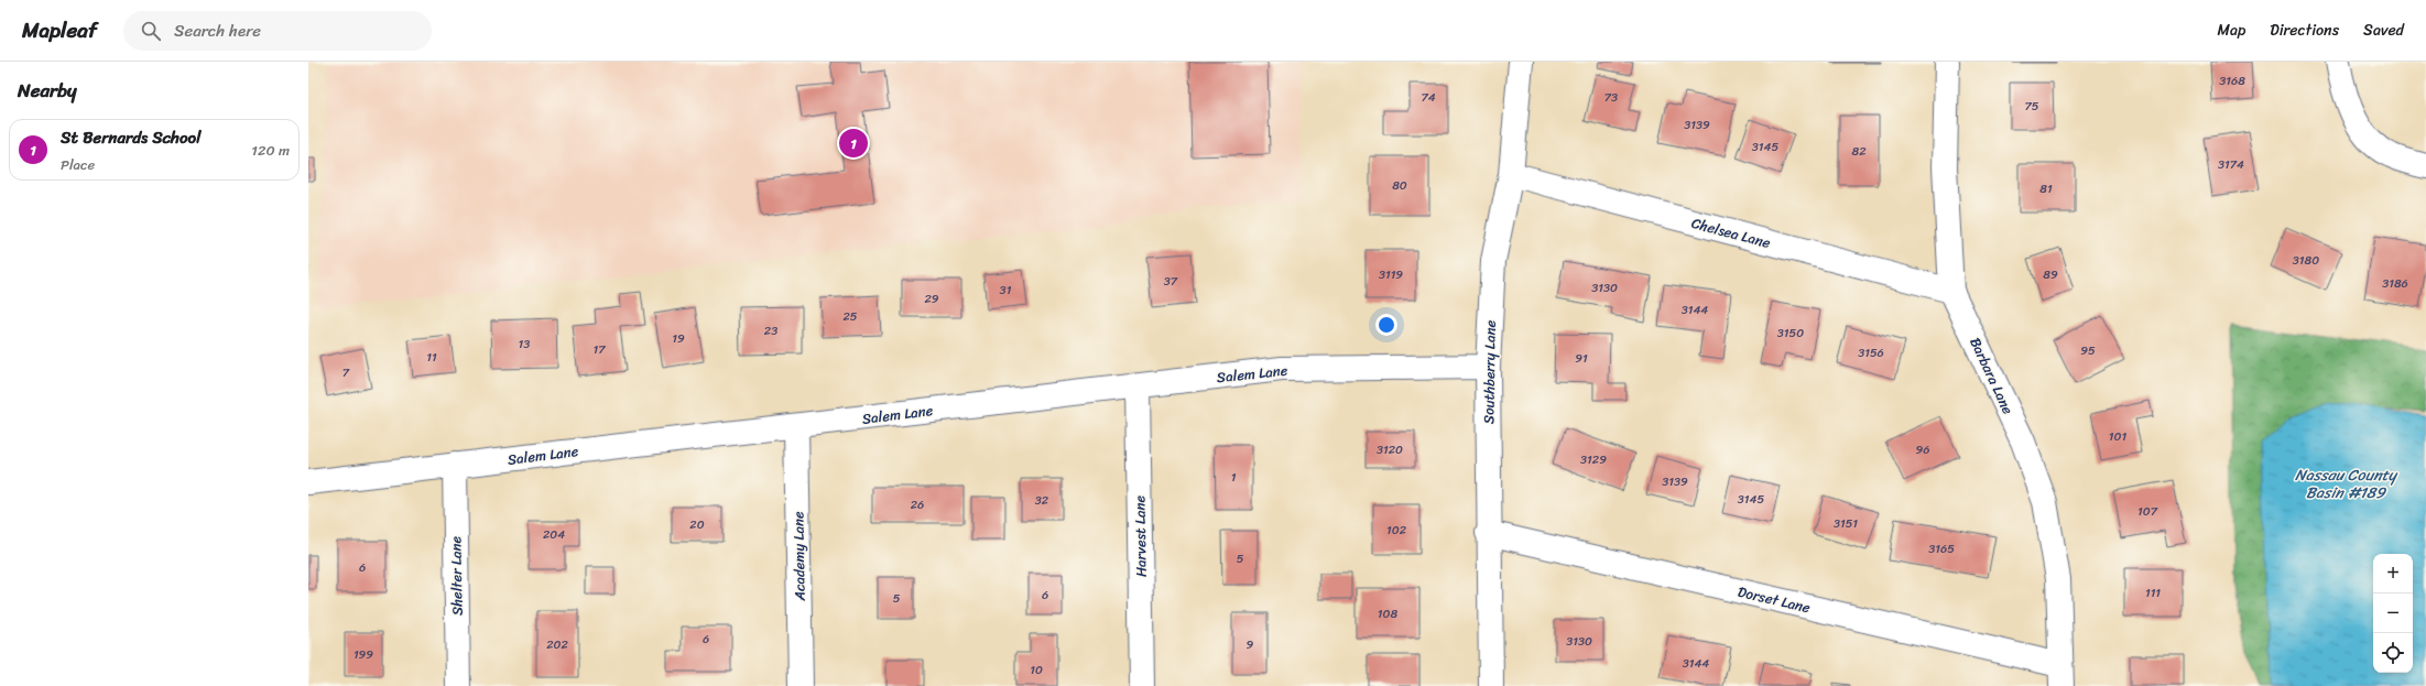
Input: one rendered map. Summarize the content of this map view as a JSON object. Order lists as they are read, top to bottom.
{
  "streets": {
    "street": [
      "Chelsea Lane",
      "Southberry Lane",
      "Salem Lane",
      "Barbara Lane",
      "Harvest Lane",
      "Academy Lane",
      "Shelter Lane",
      "Dorset Lane"
    ]
  },
  "crossings": [
    ["Chelsea Lane", "Southberry Lane"],
    ["Chelsea Lane", "Barbara Lane"],
    ["Southberry Lane", "Salem Lane"],
    ["Southberry Lane", "Dorset Lane"],
    ["Salem Lane", "Harvest Lane"],
    ["Salem Lane", "Academy Lane"],
    ["Salem Lane", "Shelter Lane"],
    ["Barbara Lane", "Dorset Lane"]
  ],
  "water": ["Nassau County Basin #189"],
  "house_numbers": [
    "3168",
    "74",
    "73",
    "75",
    "3139",
    "3145",
    "82",
    "3174",
    "80",
    "81",
    "3180",
    "3119",
    "89",
    "37",
    "3186",
    "3130",
    "31",
    "29",
    "3144",
    "25",
    "23",
    "3150",
    "19",
    "13",
    "17",
    "95",
    "3156",
    "11",
    "91",
    "7",
    "101",
    "3120",
    "96",
    "3129",
    "1",
    "3139",
    "3145",
    "32",
    "26",
    "107",
    "3151",
    "20",
    "102",
    "204",
    "3165",
    "5",
    "6",
    "111",
    "6",
    "5",
    "108",
    "6",
    "3130",
    "202",
    "9",
    "199",
    "3144",
    "10"
  ],
  "page": {
    "header": "Mapleaf",
    "search": "Search here",
    "nav": ["Map", "Directions", "Saved"],
    "heading": "Nearby",
    "list": [
      {
        "mark": "1",
        "name": "St Bernards School",
        "note": "Place",
        "value": "120 m"
      }
    ],
    "pins": "1",
    "map_buttons": ["+", "−"]
  }
}
